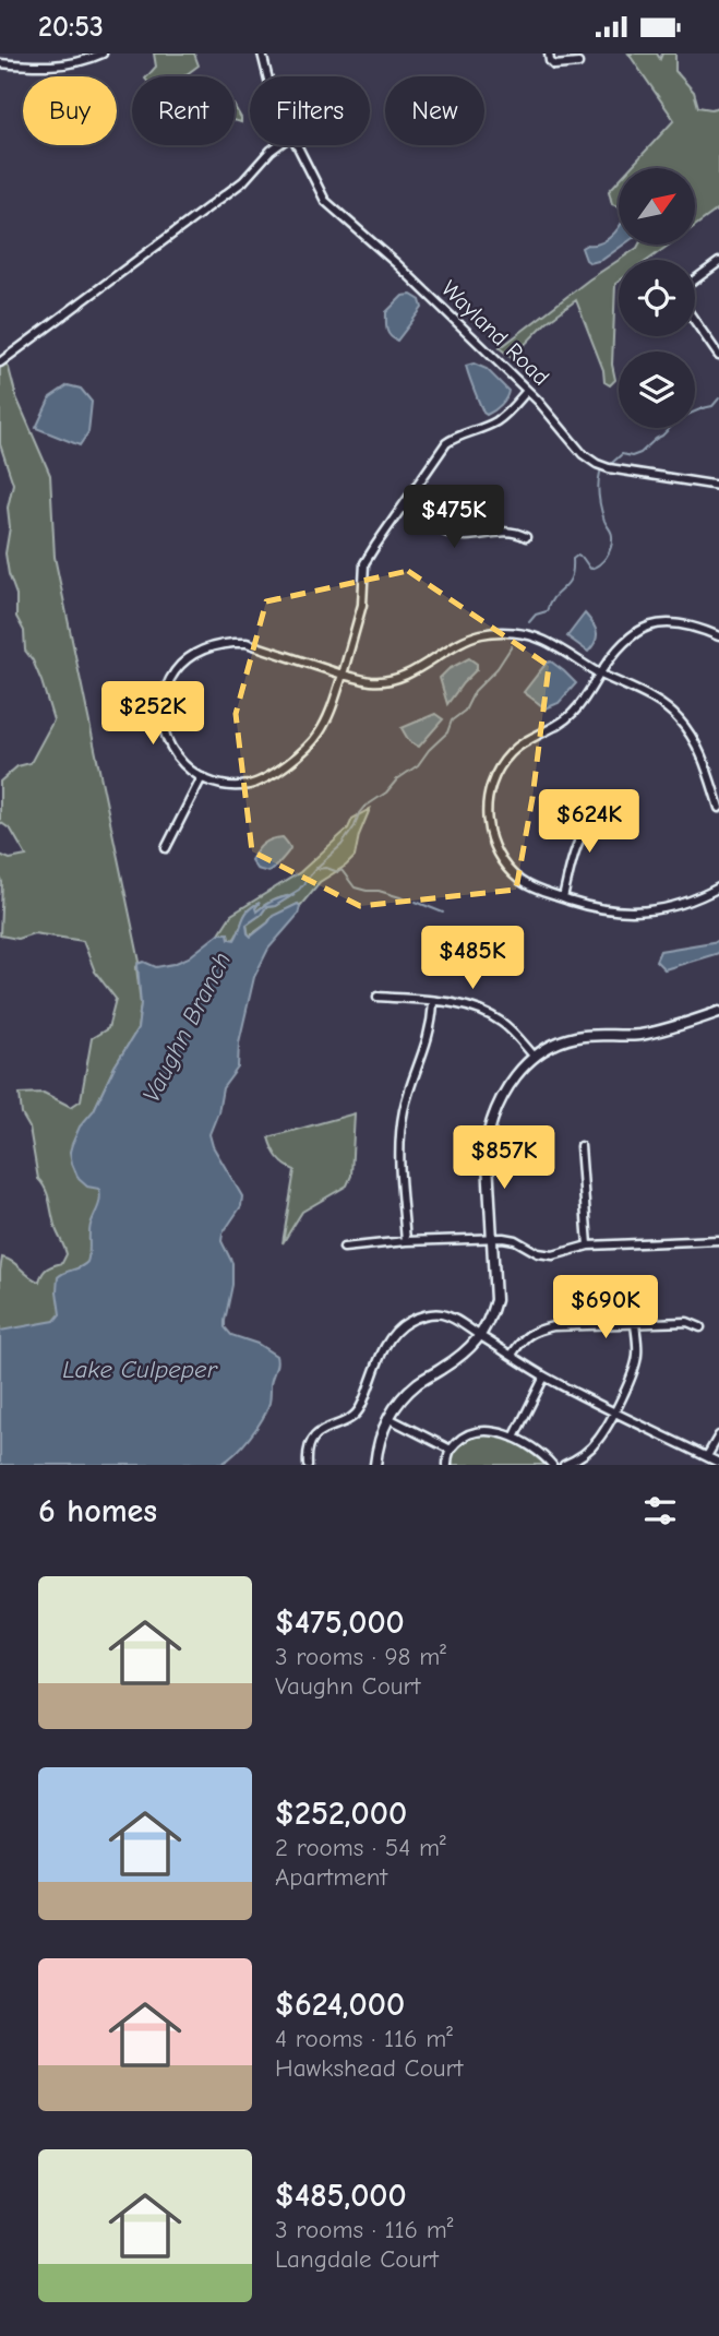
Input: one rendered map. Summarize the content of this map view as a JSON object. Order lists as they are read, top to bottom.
{
  "streets": {
    "street": ["Wayland Road"]
  },
  "water": ["Vaughn Branch", "Lake Culpeper"],
  "north": "top right",
  "page": {
    "status": "20:53",
    "chip": [
      "Buy",
      "Rent",
      "Filters",
      "New"
    ],
    "price": [
      "$475K",
      "$252K",
      "$624K",
      "$485K",
      "$857K",
      "$690K"
    ],
    "heading": "6 homes",
    "list": [
      {
        "name": "$475,000",
        "note": "3 rooms · 98 m² · Vaughn Court"
      },
      {
        "name": "$252,000",
        "note": "2 rooms · 54 m² · Apartment"
      },
      {
        "name": "$624,000",
        "note": "4 rooms · 116 m² · Hawkshead Court"
      },
      {
        "name": "$485,000",
        "note": "3 rooms · 116 m² · Langdale Court"
      }
    ]
  }
}
